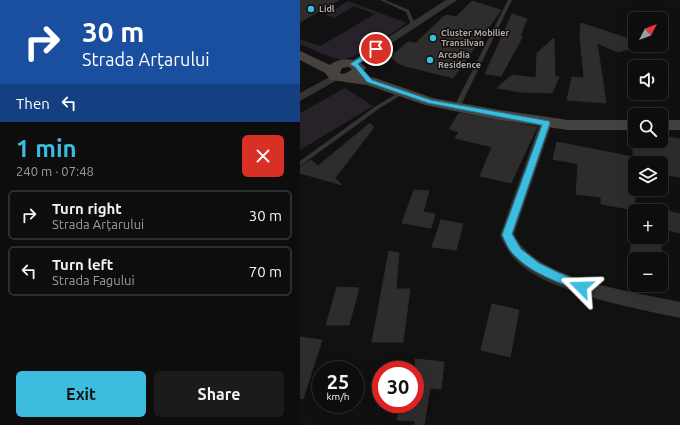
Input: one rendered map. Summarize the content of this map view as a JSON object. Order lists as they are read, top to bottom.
{
  "places": ["Lidl", "Cluster Mobilier Transilvan", "Arcadia Residence"],
  "north": "top right",
  "page": {
    "turn": ["30 m", "Strada Arțarului"],
    "map_buttons": ["+", "−"],
    "then": "Then",
    "heading": ["1 min", "240 m · 07:48"],
    "list": [
      {
        "name": "Turn right",
        "note": "Strada Arțarului",
        "value": "30 m"
      },
      {
        "name": "Turn left",
        "note": "Strada Fagului",
        "value": "70 m"
      }
    ],
    "speed": "25 km/h",
    "limit": "30",
    "buttons": ["Exit", "Share"]
  }
}
